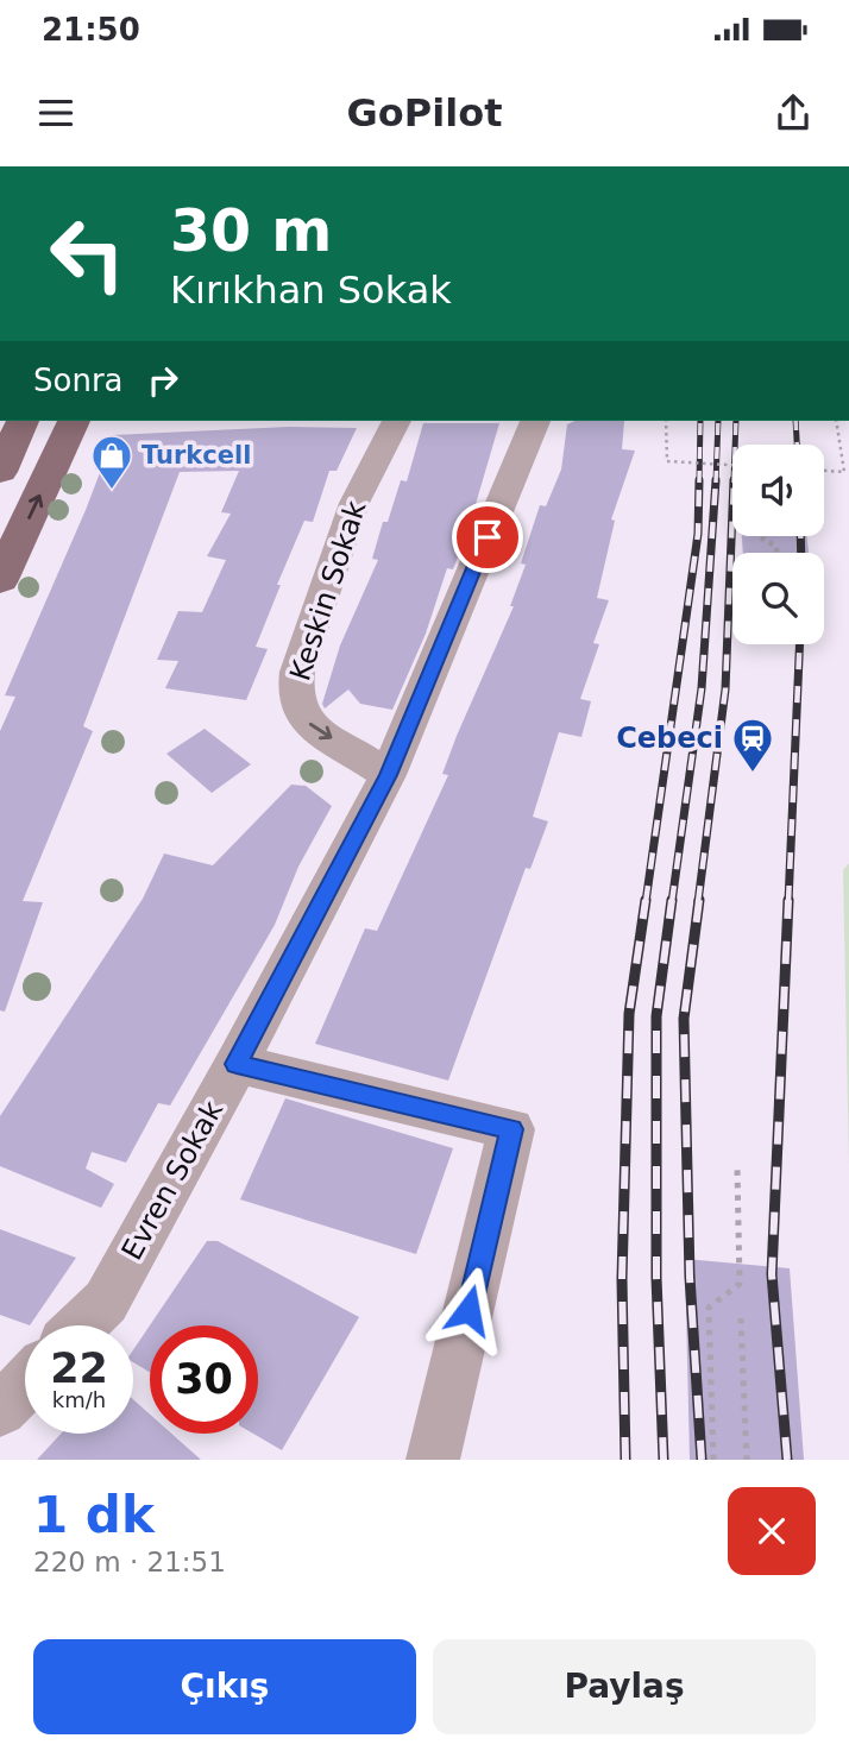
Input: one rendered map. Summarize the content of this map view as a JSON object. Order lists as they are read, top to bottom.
{
  "streets": {
    "street": ["Keskin Sokak", "Evren Sokak"]
  },
  "crossings": [
    ["Keskin Sokak", "Evren Sokak"]
  ],
  "one_way": ["Keskin Sokak"],
  "places": {
    "shop": ["Turkcell"],
    "station": ["Cebeci"]
  },
  "page": {
    "status": "21:50",
    "header": "GoPilot",
    "turn": ["30 m", "Kırıkhan Sokak"],
    "then": "Sonra",
    "speed": "22 km/h",
    "limit": "30",
    "heading": ["1 dk", "220 m · 21:51"],
    "buttons": ["Çıkış", "Paylaş"]
  }
}
